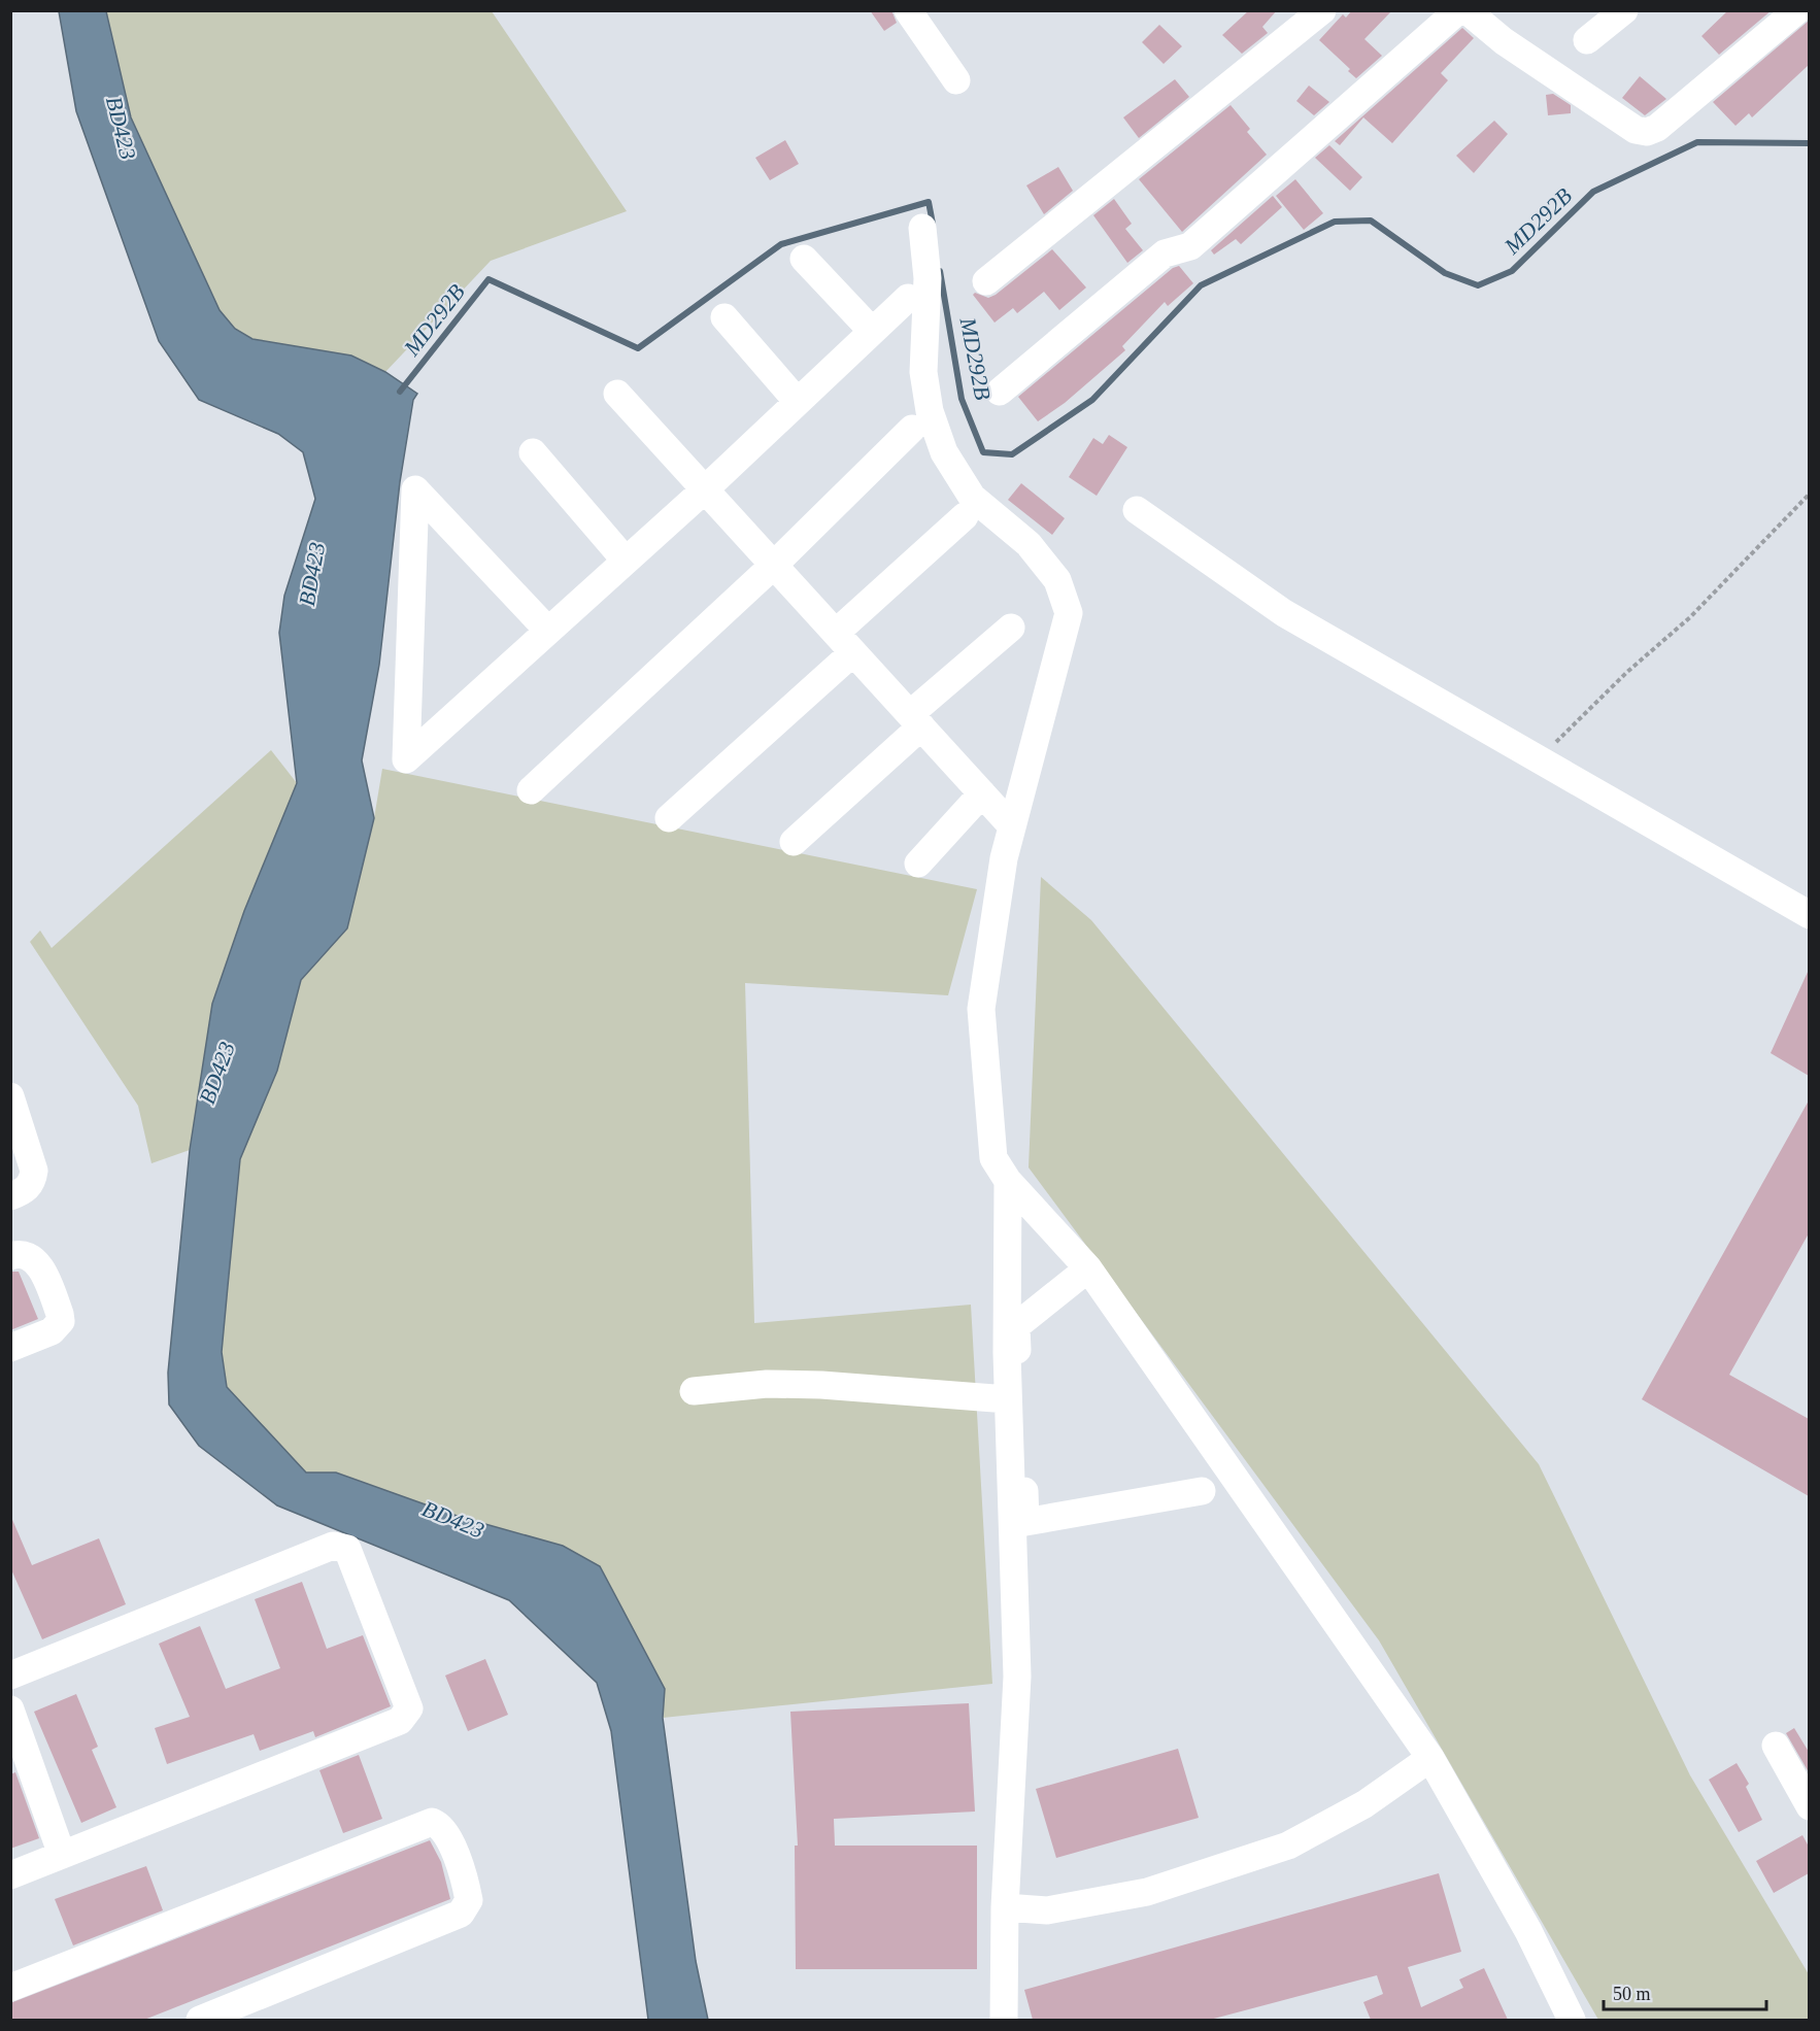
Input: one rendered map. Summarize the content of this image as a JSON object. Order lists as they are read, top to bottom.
{
  "water": ["BD423", "MD292B"],
  "scale_bar": "50 m"
}
